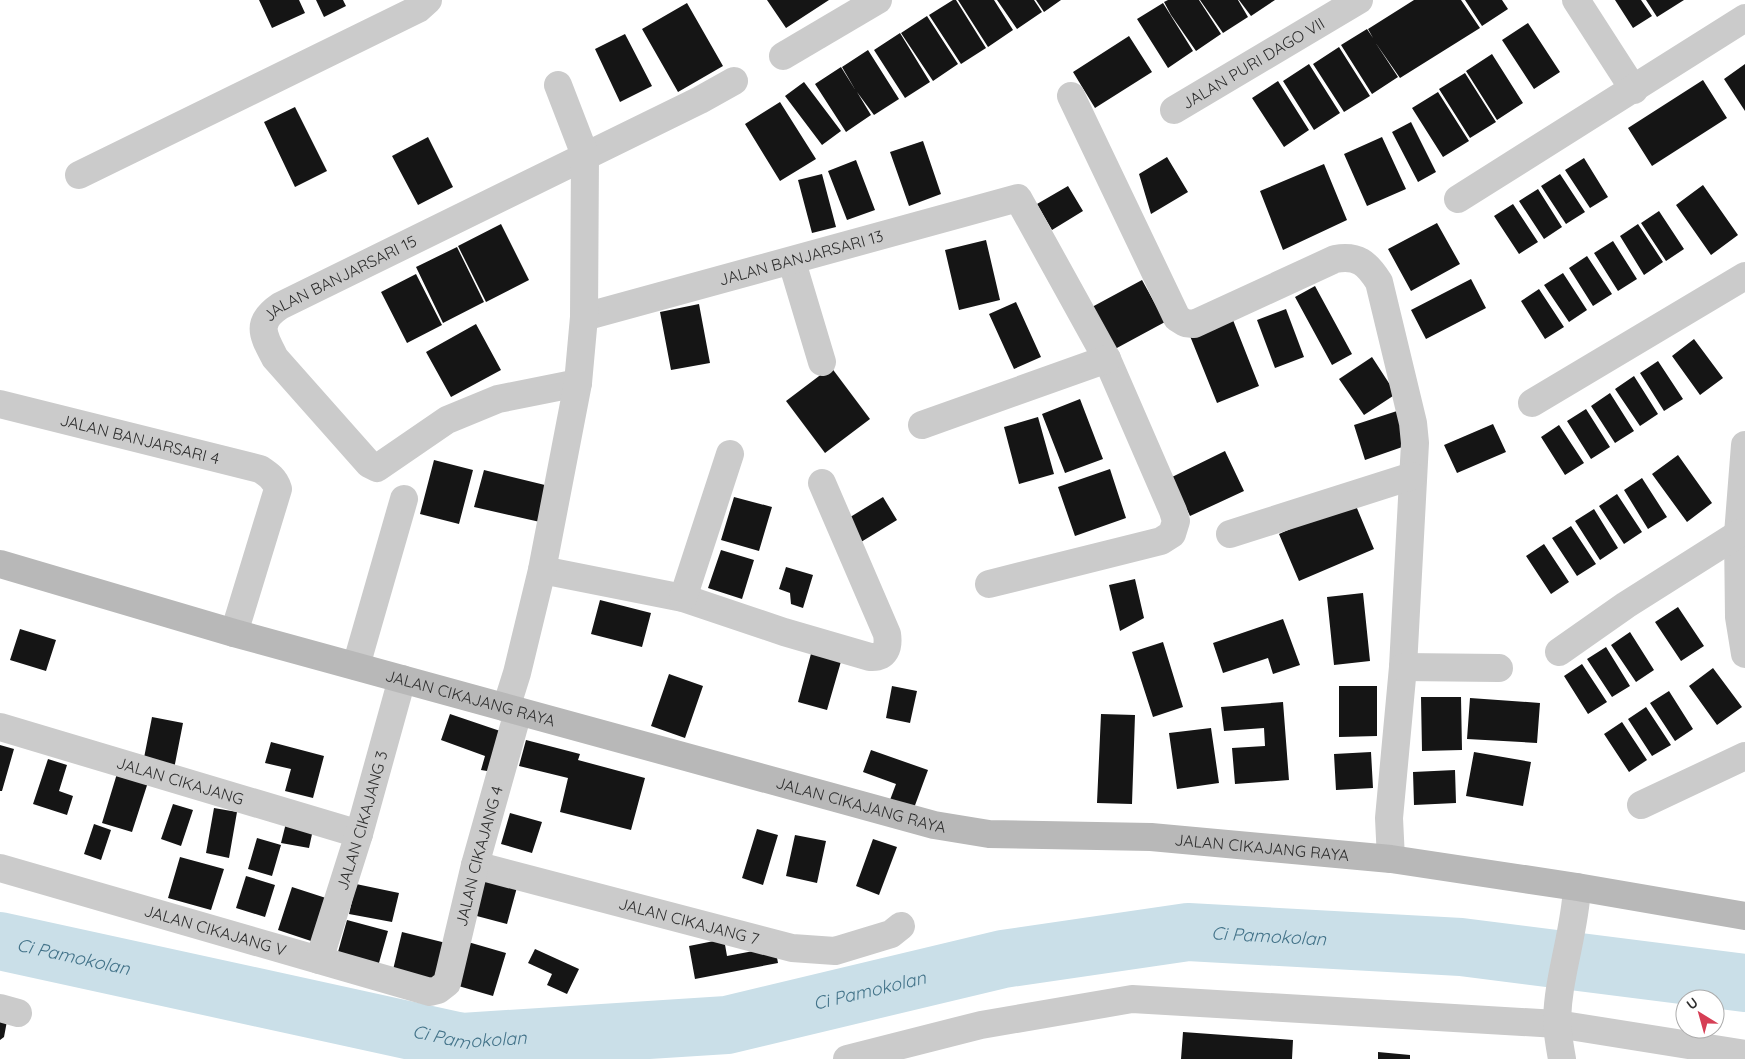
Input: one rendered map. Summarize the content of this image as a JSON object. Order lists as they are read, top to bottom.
{
  "streets": {
    "main road": ["JALAN CIKAJANG RAYA"],
    "street": [
      "JALAN PURI DAGO VII",
      "JALAN BANJARSARI 13",
      "JALAN BANJARSARI 15",
      "JALAN BANJARSARI 4",
      "JALAN CIKAJANG",
      "JALAN CIKAJANG 3",
      "JALAN CIKAJANG 4",
      "JALAN CIKAJANG 7",
      "JALAN CIKAJANG V"
    ]
  },
  "crossings": [
    ["JALAN BANJARSARI 13", "JALAN CIKAJANG 4"],
    ["JALAN BANJARSARI 15", "JALAN CIKAJANG 4"],
    ["JALAN BANJARSARI 4", "JALAN CIKAJANG RAYA"],
    ["JALAN CIKAJANG RAYA", "JALAN CIKAJANG 3"],
    ["JALAN CIKAJANG RAYA", "JALAN CIKAJANG 4"],
    ["JALAN CIKAJANG", "JALAN CIKAJANG 3"],
    ["JALAN CIKAJANG 3", "JALAN CIKAJANG V"],
    ["JALAN CIKAJANG 4", "JALAN CIKAJANG 7"],
    ["JALAN CIKAJANG 4", "JALAN CIKAJANG V"]
  ],
  "water": ["Ci Pamokolan"],
  "north": "top left"
}
